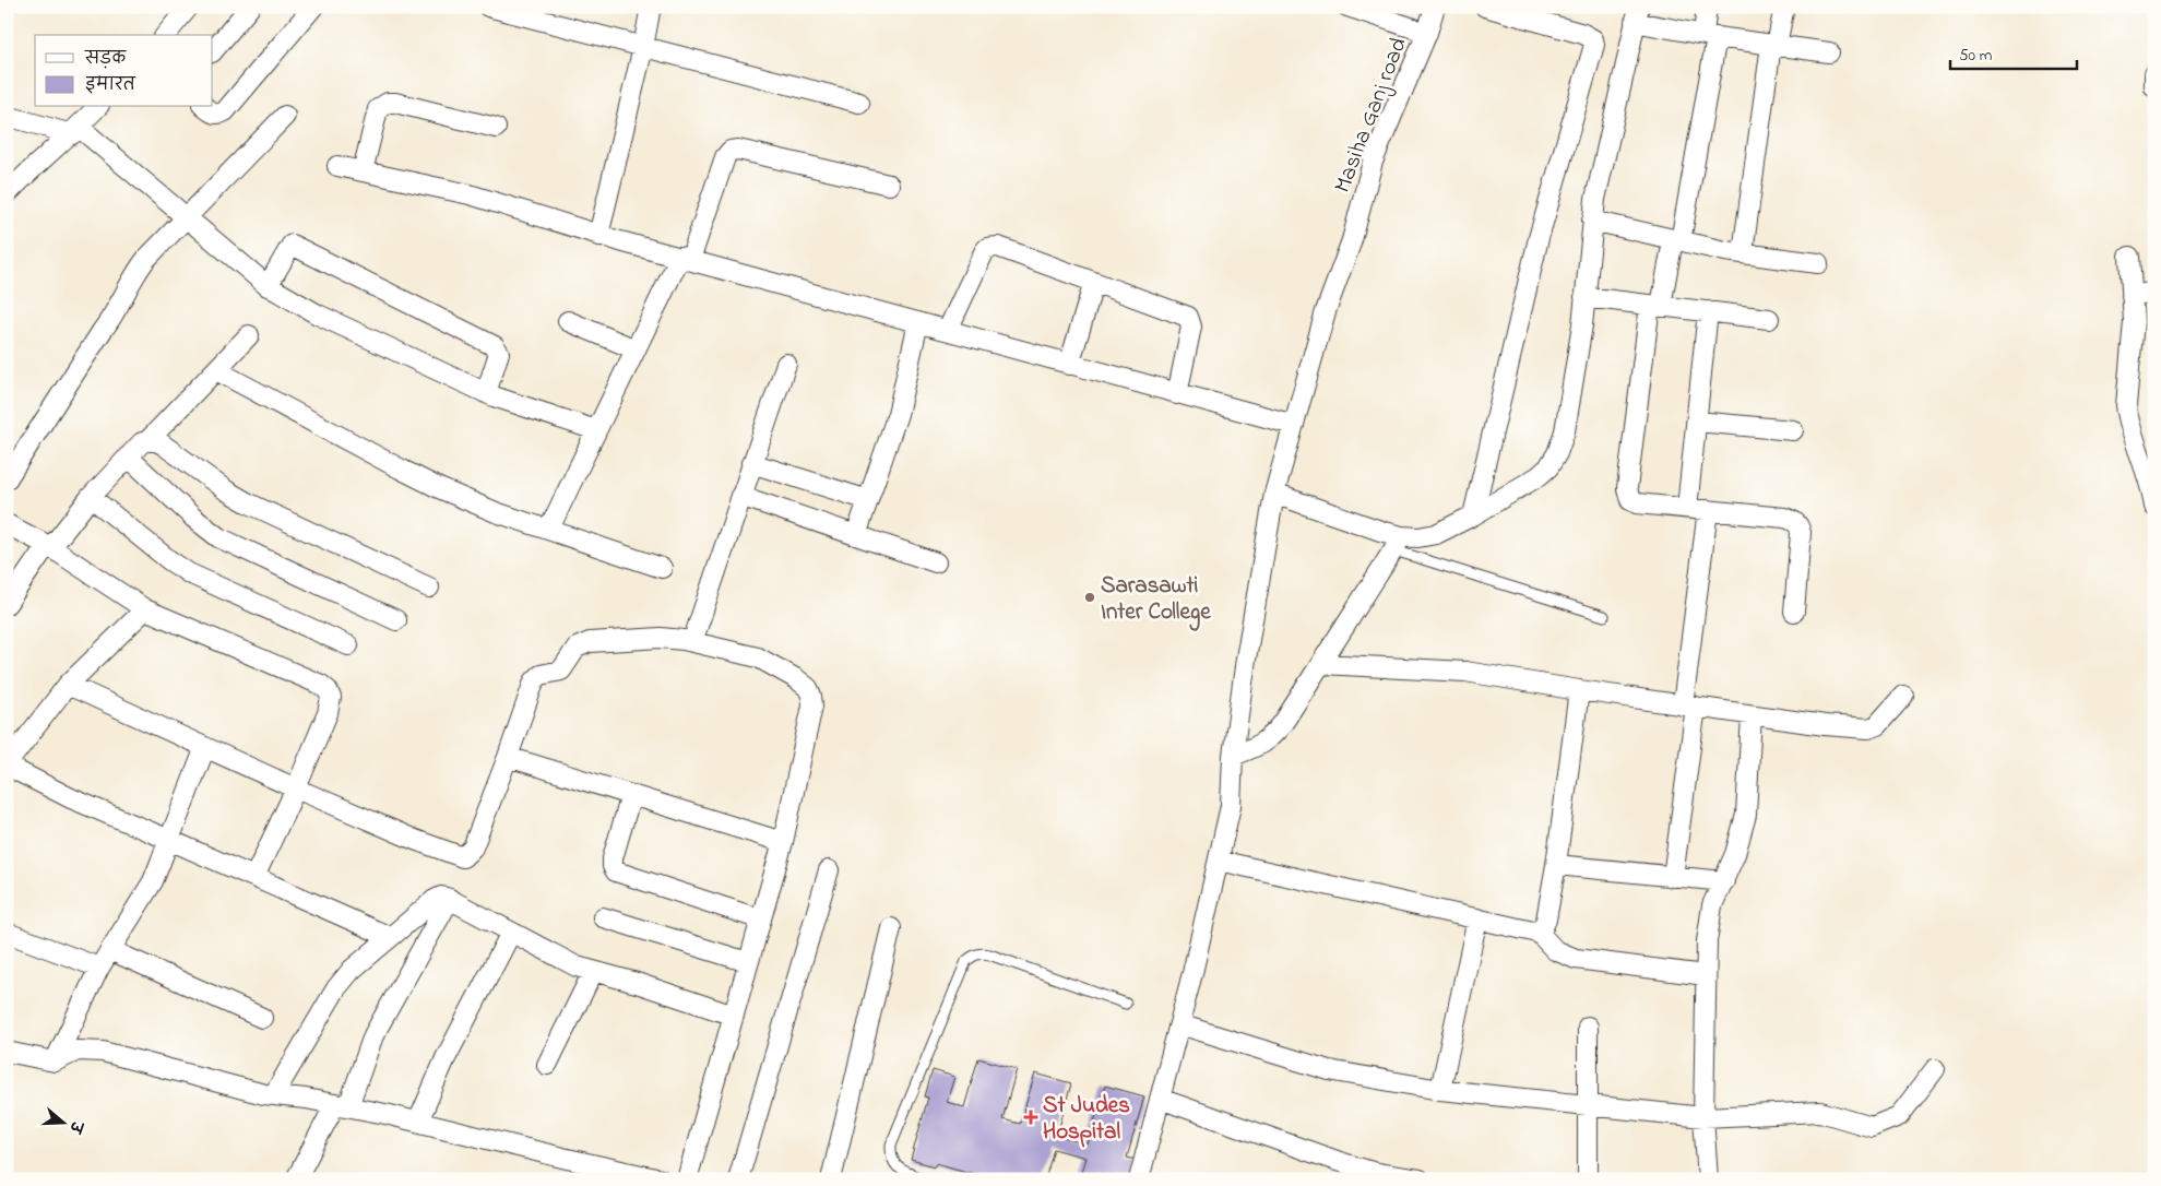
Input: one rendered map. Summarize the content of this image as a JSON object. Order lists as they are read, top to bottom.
{
  "streets": {
    "street": ["Masiha Ganj road"]
  },
  "places": {
    "other": ["Sarasawti Inter College"],
    "health": ["St Judes Hospital"]
  },
  "legend": ["सड़क", "इमारत"],
  "scale_bar": "50 m",
  "north": "right"
}
